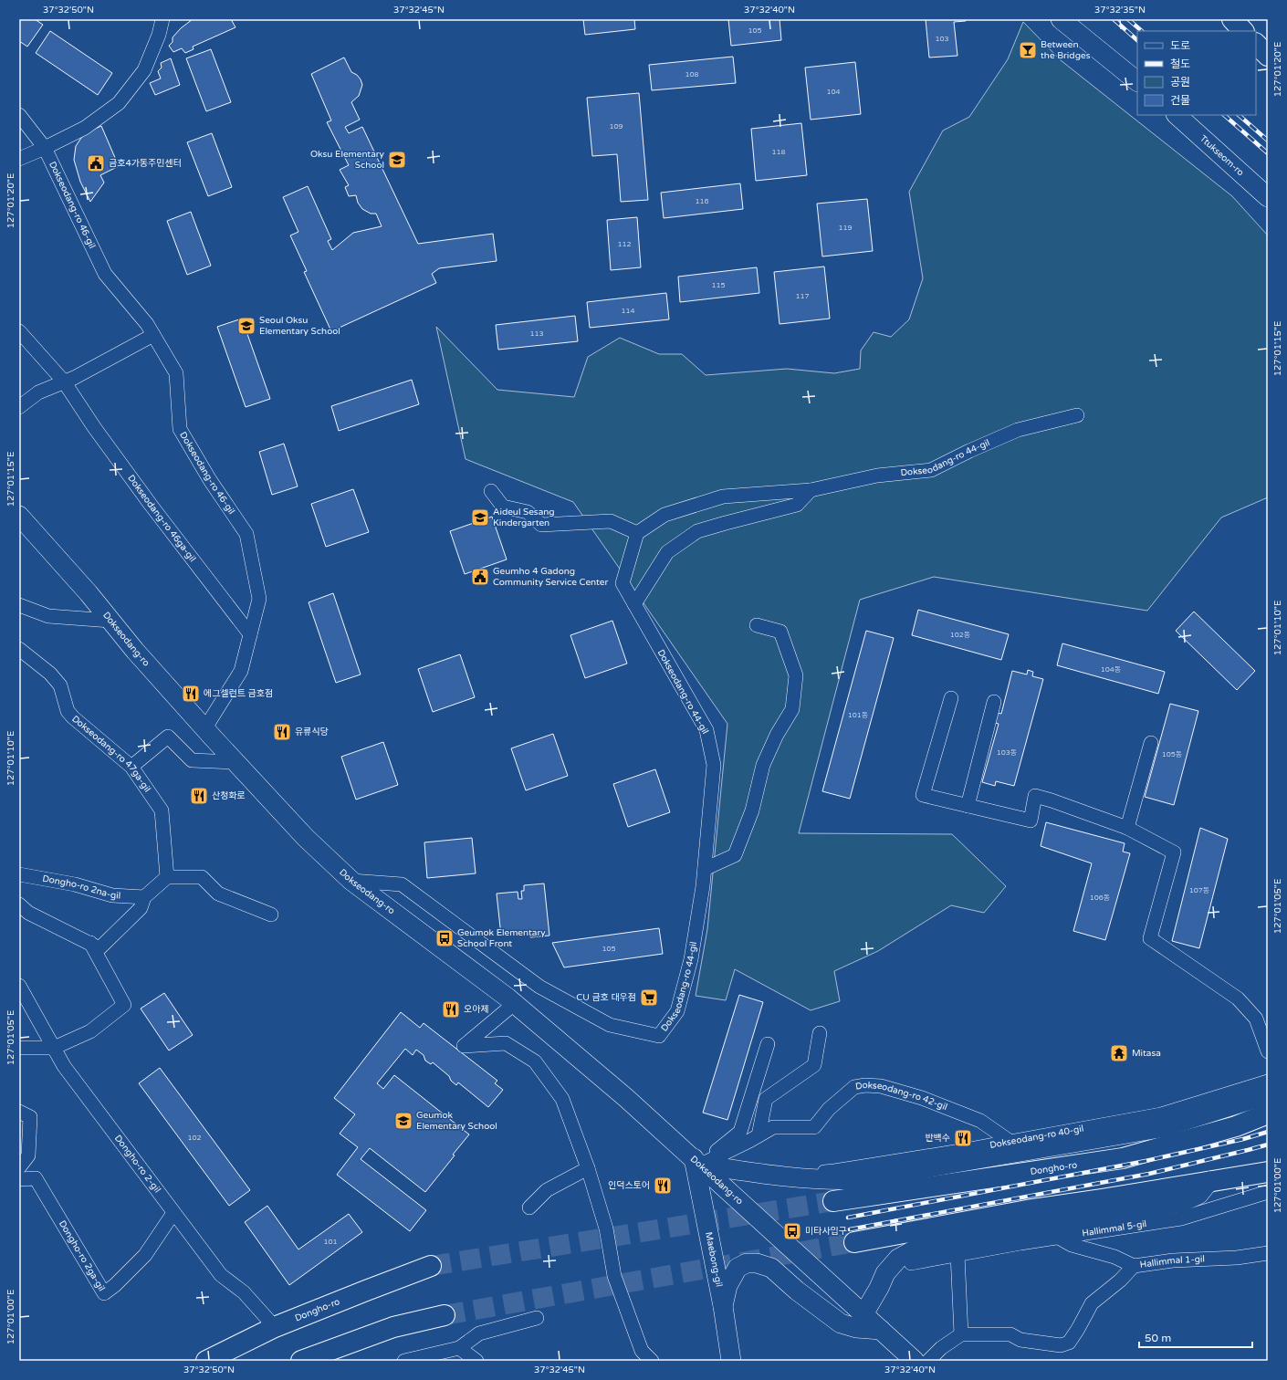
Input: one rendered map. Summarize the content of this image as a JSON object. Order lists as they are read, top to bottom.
{
  "streets": {
    "main road": [
      "Ttukseom-ro",
      "Dokseodang-ro",
      "Dongho-ro",
      "Maebong-gil"
    ],
    "street": [
      "Dokseodang-ro 46-gil",
      "Dokseodang-ro 44-gil",
      "Dokseodang-ro 46ga-gil",
      "Dokseodang-ro 47ga-gil",
      "Dongho-ro 2na-gil",
      "Dokseodang-ro 42-gil",
      "Dokseodang-ro 40-gil",
      "Dongho-ro 2-gil",
      "Hallimmal 5-gil",
      "Dongho-ro 2ga-gil",
      "Hallimmal 1-gil"
    ]
  },
  "crossings": [
    ["Dokseodang-ro 46-gil", "Dokseodang-ro 46ga-gil"],
    ["Dokseodang-ro 46-gil", "Dokseodang-ro"],
    ["Dokseodang-ro 44-gil", "Dokseodang-ro"],
    ["Dokseodang-ro", "Dokseodang-ro 42-gil"],
    ["Dokseodang-ro", "Maebong-gil"],
    ["Dokseodang-ro 42-gil", "Dokseodang-ro 40-gil"],
    ["Dokseodang-ro 42-gil", "Maebong-gil"],
    ["Dongho-ro 2-gil", "Dongho-ro"],
    ["Dongho-ro 2-gil", "Dongho-ro 2ga-gil"]
  ],
  "places": {
    "bar": ["Between the Bridges"],
    "school or university": [
      "Oksu Elementary School",
      "Seoul Oksu Elementary School",
      "Aideul Sesang Kindergarten",
      "Geumok Elementary School"
    ],
    "public building": ["금호4가동주민센터", "Geumho 4 Gadong Community Service Center"],
    "restaurant": [
      "에그셀런트 금호점",
      "유류식당",
      "산청화로",
      "오아제",
      "반백수",
      "인덕스토어"
    ],
    "bus stop": ["Geumok Elementary School Front", "미타사입구"],
    "supermarket": ["CU 금호 대우점"],
    "temple": ["Mitasa"]
  },
  "house_numbers": [
    "105",
    "103",
    "108",
    "104",
    "109",
    "118",
    "116",
    "119",
    "112",
    "115",
    "117",
    "114",
    "113",
    "102동",
    "104동",
    "101동",
    "103동",
    "105동",
    "107동",
    "106동",
    "105",
    "102",
    "101"
  ],
  "legend": [
    "도로",
    "철도",
    "공원",
    "건물"
  ],
  "scale_bar": "50 m",
  "coordinates": [
    "37°32'50\"N",
    "37°32'45\"N",
    "37°32'40\"N",
    "37°32'35\"N",
    "127°01'20\"E",
    "127°01'15\"E",
    "127°01'10\"E",
    "127°01'05\"E",
    "127°01'00\"E"
  ]
}
